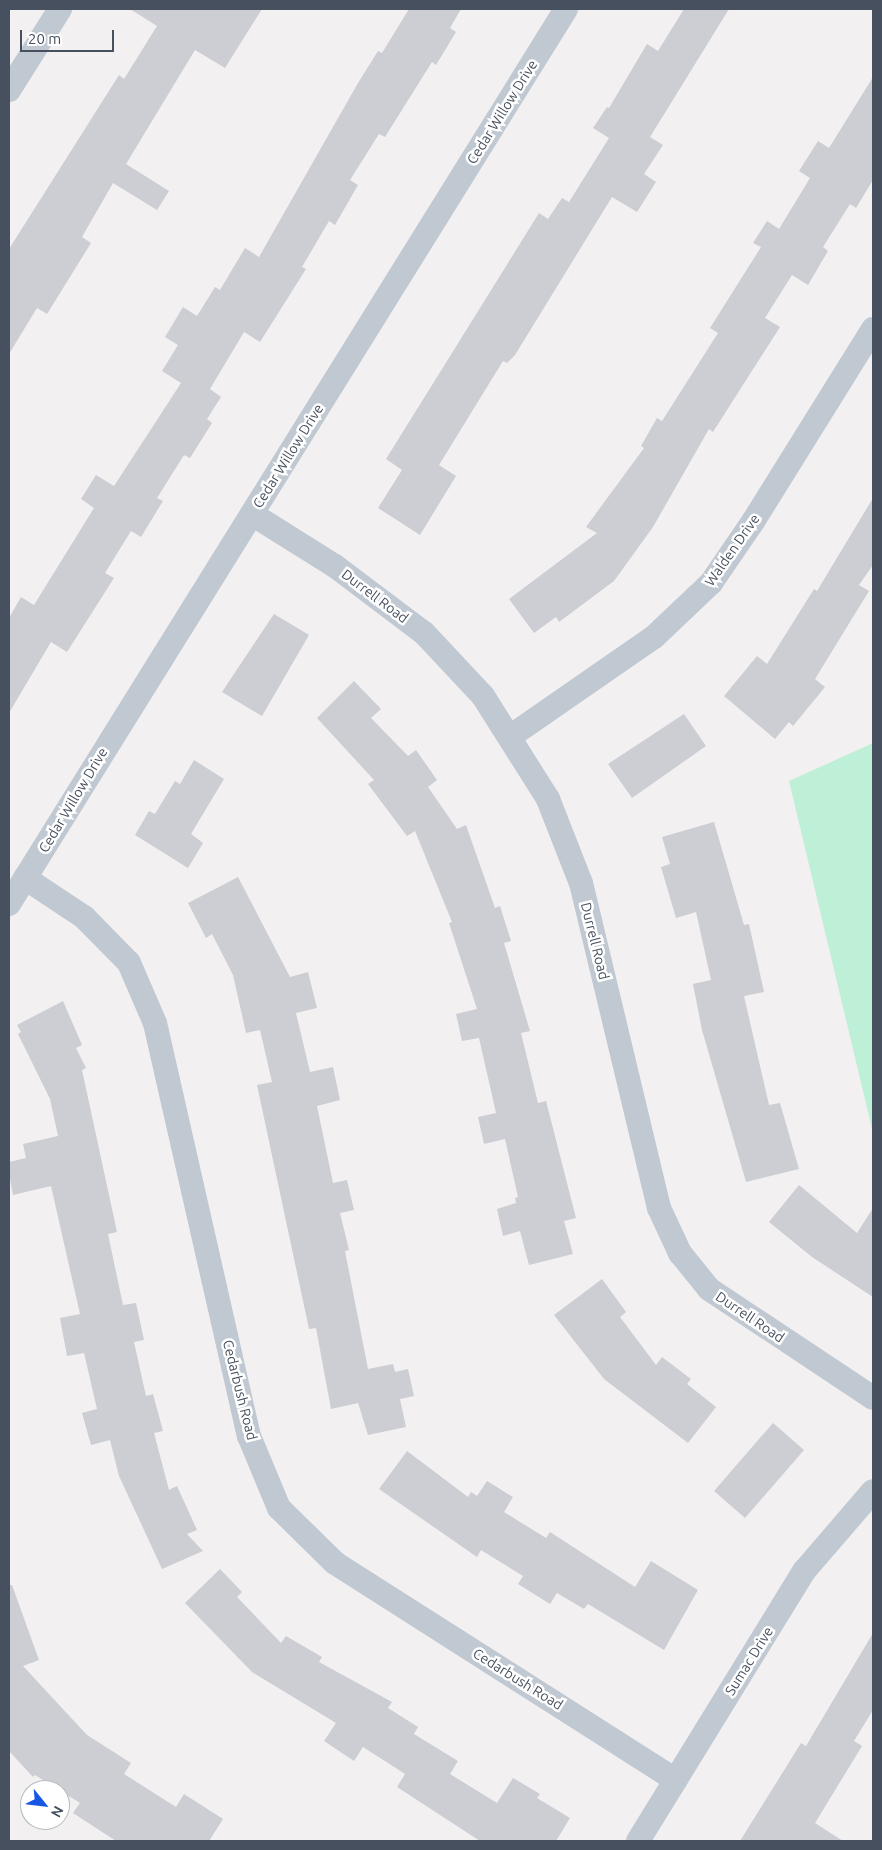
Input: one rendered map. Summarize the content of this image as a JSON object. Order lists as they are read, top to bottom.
{
  "streets": {
    "street": [
      "Cedar Willow Drive",
      "Walden Drive",
      "Durrell Road",
      "Cedarbush Road",
      "Sumac Drive"
    ]
  },
  "crossings": [
    ["Cedar Willow Drive", "Durrell Road"],
    ["Cedar Willow Drive", "Cedarbush Road"],
    ["Walden Drive", "Durrell Road"],
    ["Cedarbush Road", "Sumac Drive"]
  ],
  "scale_bar": "20 m",
  "north": "bottom right"
}
